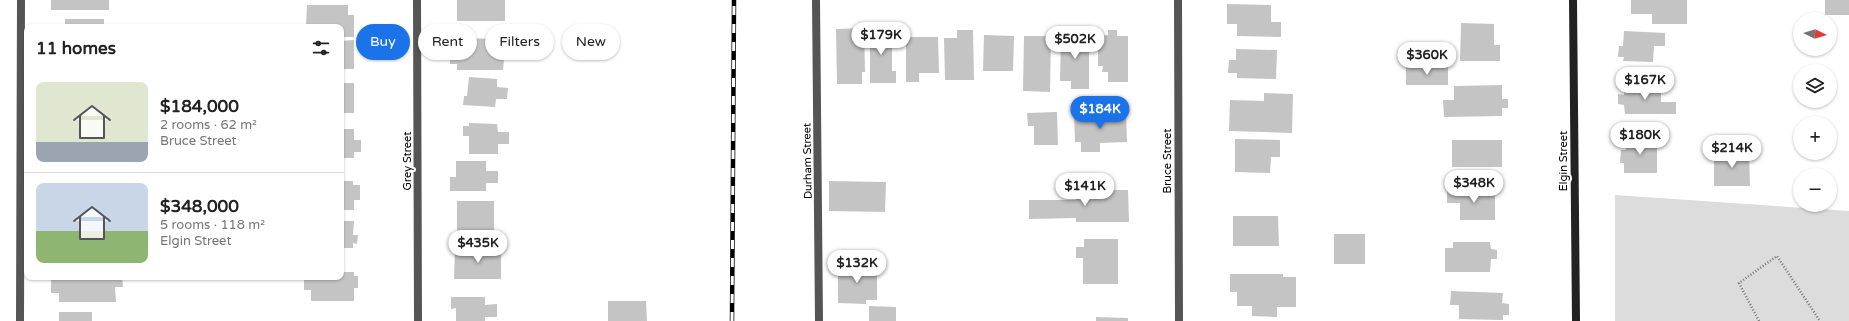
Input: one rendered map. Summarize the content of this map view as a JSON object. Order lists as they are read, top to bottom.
{
  "streets": {
    "main road": ["Elgin Street"],
    "street": ["Grey Street", "Durham Street", "Bruce Street"]
  },
  "north": "right",
  "page": {
    "map_buttons": ["+", "−"],
    "price": [
      "$179K",
      "$502K",
      "$360K",
      "$167K",
      "$184K",
      "$180K",
      "$214K",
      "$348K",
      "$141K",
      "$435K",
      "$132K"
    ],
    "chip": [
      "Buy",
      "Rent",
      "Filters",
      "New"
    ],
    "heading": "11 homes",
    "list": [
      {
        "name": "$184,000",
        "note": "2 rooms · 62 m² · Bruce Street"
      },
      {
        "name": "$348,000",
        "note": "5 rooms · 118 m² · Elgin Street"
      }
    ]
  }
}
